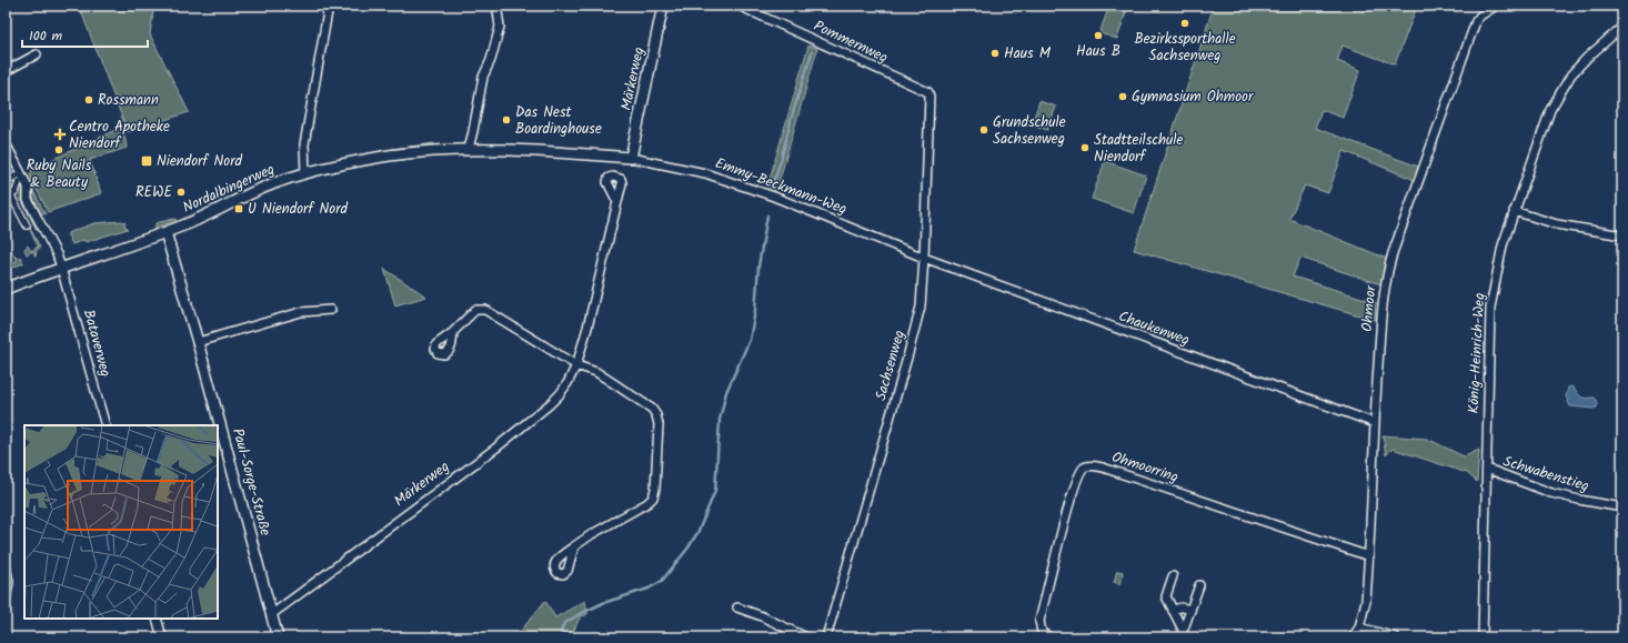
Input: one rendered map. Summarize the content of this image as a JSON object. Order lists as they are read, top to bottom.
{
  "streets": {
    "street": [
      "Pommernweg",
      "Märkerweg",
      "Emmy-Beckmann-Weg",
      "Nordalbingerweg",
      "Ohmoor",
      "Chaukenweg",
      "Bataverweg",
      "König-Heinrich-Weg",
      "Sachsenweg",
      "Ohmoorring",
      "Schwabenstieg",
      "Paul-Sorge-Straße"
    ]
  },
  "crossings": [
    ["Pommernweg", "Sachsenweg"],
    ["Märkerweg", "Emmy-Beckmann-Weg"],
    ["Märkerweg", "Paul-Sorge-Straße"],
    ["Emmy-Beckmann-Weg", "Nordalbingerweg"],
    ["Emmy-Beckmann-Weg", "Chaukenweg"],
    ["Emmy-Beckmann-Weg", "Sachsenweg"],
    ["Nordalbingerweg", "Bataverweg"],
    ["Nordalbingerweg", "Paul-Sorge-Straße"],
    ["Ohmoor", "Chaukenweg"],
    ["Ohmoor", "Ohmoorring"],
    ["Chaukenweg", "Sachsenweg"],
    ["König-Heinrich-Weg", "Schwabenstieg"]
  ],
  "places": {
    "other": [
      "Bezirkssporthalle Sachsenweg",
      "Haus B",
      "Haus M",
      "Gymnasium Ohmoor",
      "Rossmann",
      "Das Nest Boardinghouse",
      "Grundschule Sachsenweg",
      "Stadtteilschule Niendorf",
      "Ruby Nails & Beauty",
      "REWE"
    ],
    "health": ["Centro Apotheke Niendorf"],
    "transit": ["Niendorf Nord", "U Niendorf Nord"]
  },
  "scale_bar": "100 m"
}
